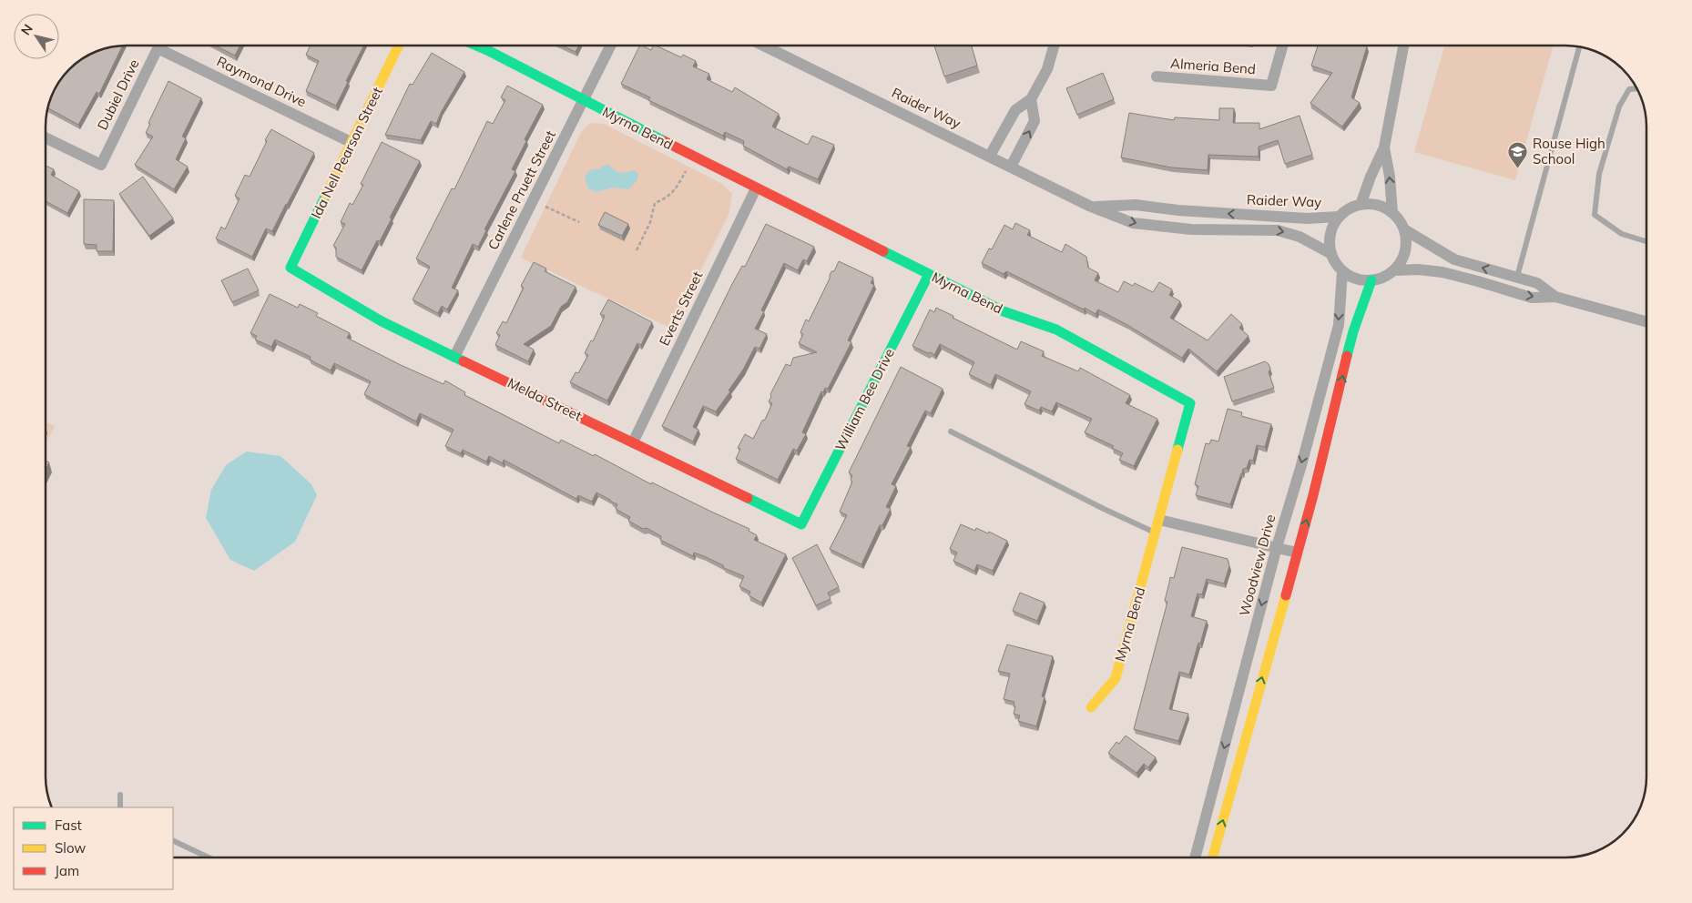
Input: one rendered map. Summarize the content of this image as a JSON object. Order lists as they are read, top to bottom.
{
  "streets": {
    "street": [
      "Almeria Bend",
      "Raymond Drive",
      "Dubiel Drive",
      "Raider Way",
      "Myrna Bend",
      "Ida Nell Pearson Street",
      "Carlene Pruett Street",
      "Everts Street",
      "Melda Street",
      "William Bee Drive",
      "Woodview Drive"
    ]
  },
  "crossings": [
    ["Raymond Drive", "Dubiel Drive"],
    ["Raymond Drive", "Ida Nell Pearson Street"],
    ["Raider Way", "Woodview Drive"],
    ["Myrna Bend", "Carlene Pruett Street"],
    ["Myrna Bend", "Everts Street"],
    ["Myrna Bend", "William Bee Drive"],
    ["Ida Nell Pearson Street", "Melda Street"],
    ["Carlene Pruett Street", "Melda Street"],
    ["Everts Street", "Melda Street"],
    ["Melda Street", "William Bee Drive"]
  ],
  "places": {
    "school or university": ["Rouse High School"]
  },
  "legend": ["Fast", "Slow", "Jam"],
  "north": "top left"
}
